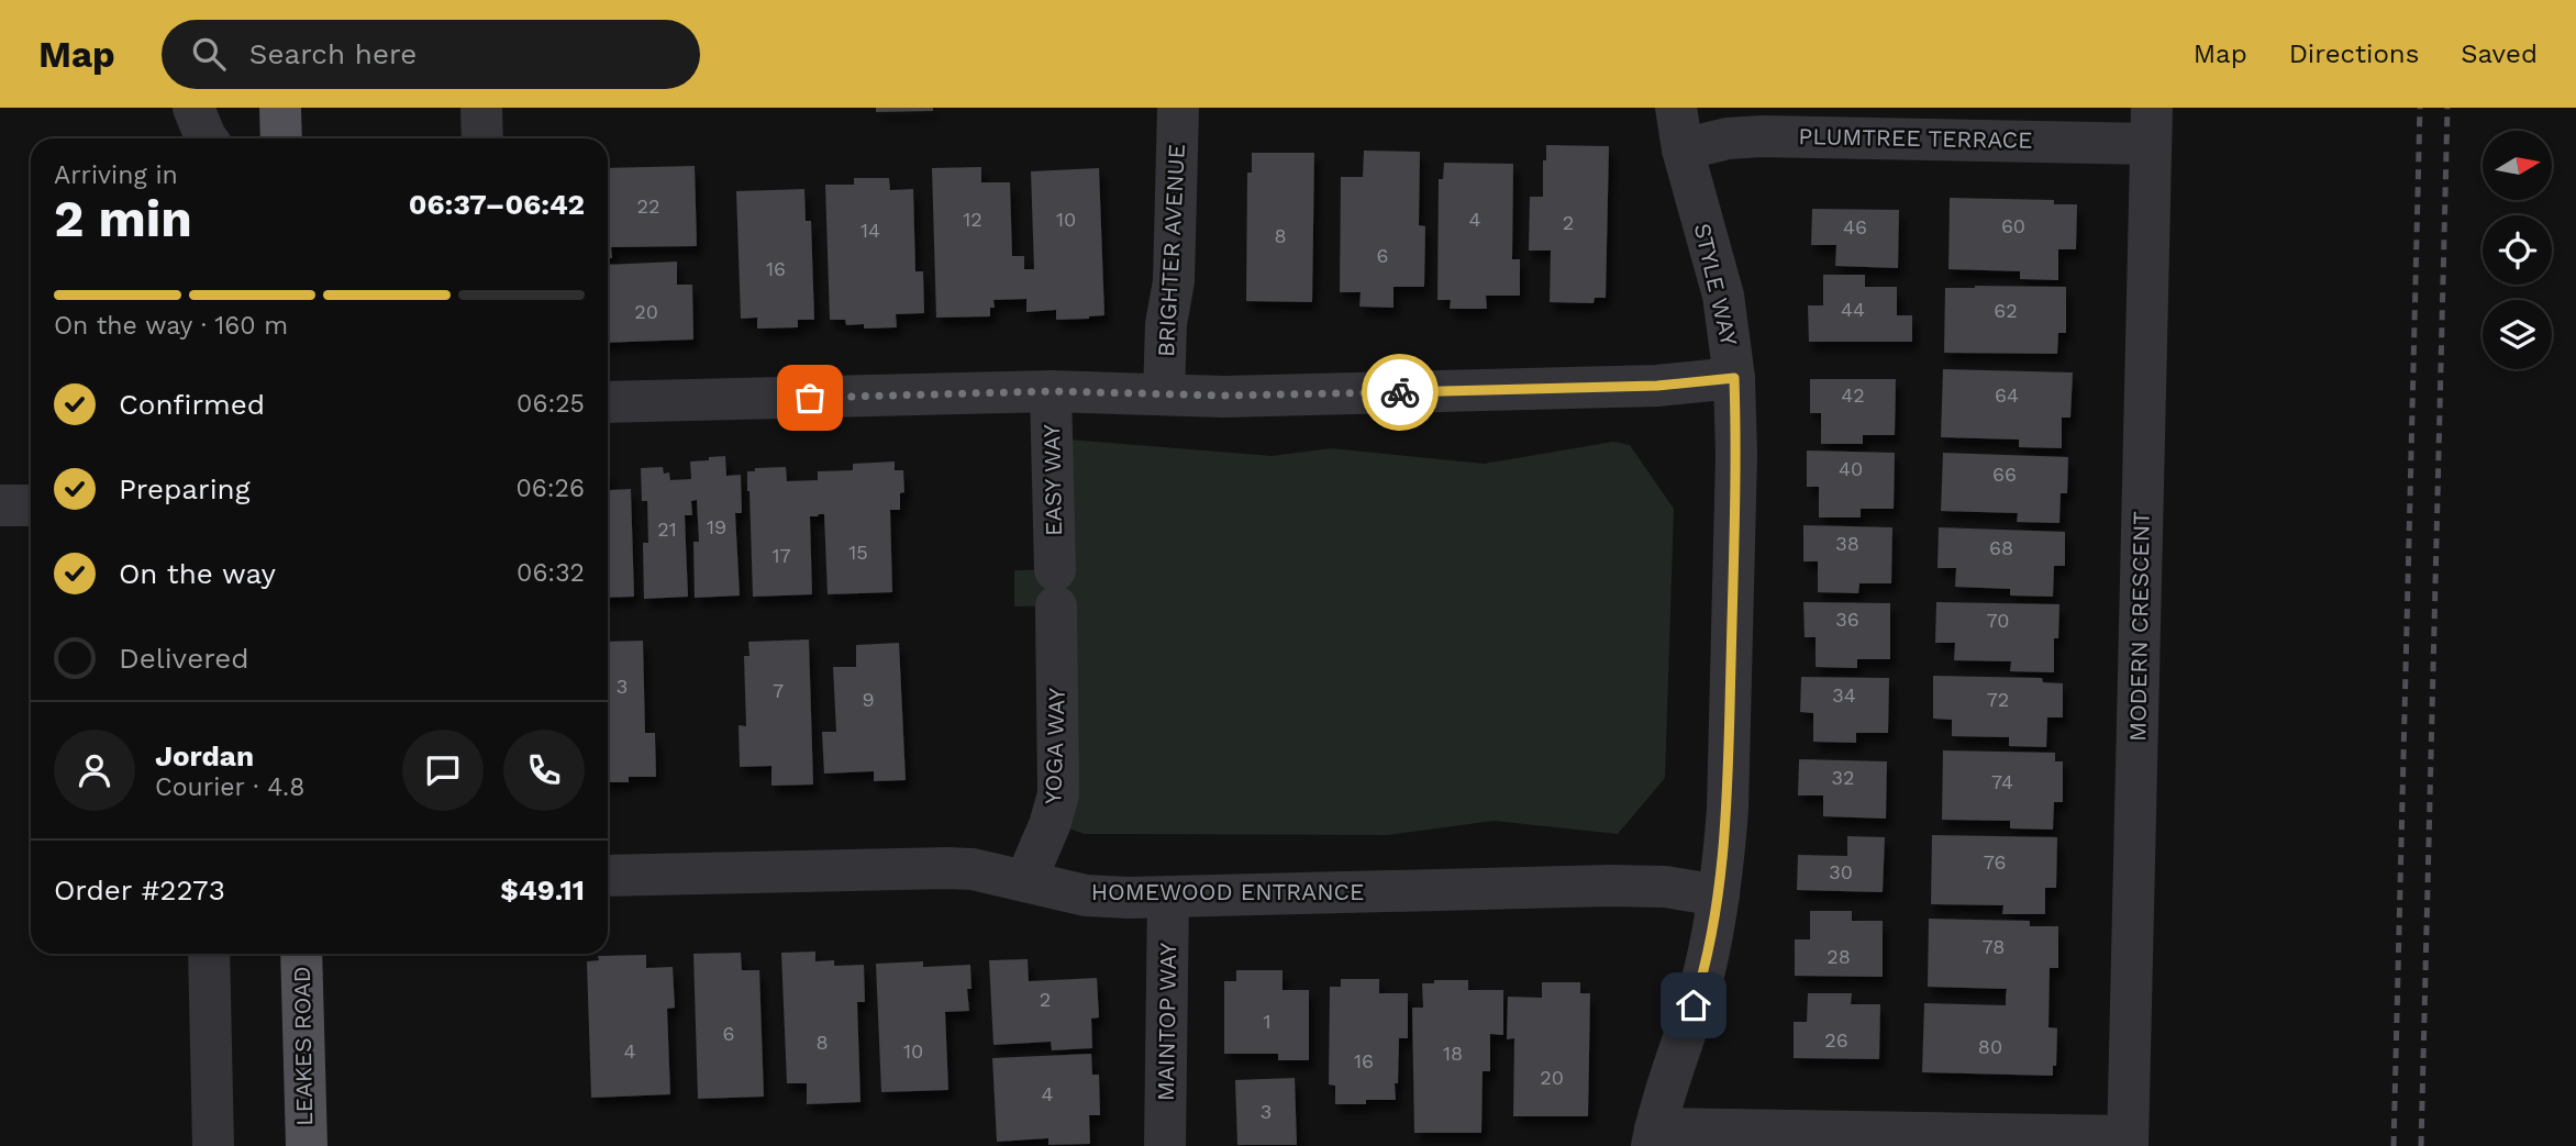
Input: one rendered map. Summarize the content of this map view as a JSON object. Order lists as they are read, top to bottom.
{
  "streets": {
    "main road": ["LEAKES ROAD"],
    "street": [
      "PLUMTREE TERRACE",
      "BRIGHTER AVENUE",
      "STYLE WAY",
      "EASY WAY",
      "MODERN CRESCENT",
      "YOGA WAY",
      "HOMEWOOD ENTRANCE",
      "MAINTOP WAY"
    ]
  },
  "crossings": [
    ["PLUMTREE TERRACE", "STYLE WAY"],
    ["PLUMTREE TERRACE", "MODERN CRESCENT"],
    ["STYLE WAY", "HOMEWOOD ENTRANCE"],
    ["EASY WAY", "YOGA WAY"],
    ["YOGA WAY", "HOMEWOOD ENTRANCE"],
    ["HOMEWOOD ENTRANCE", "MAINTOP WAY"]
  ],
  "house_numbers": [
    "22",
    "12",
    "10",
    "4",
    "2",
    "60",
    "46",
    "14",
    "8",
    "6",
    "16",
    "44",
    "62",
    "20",
    "42",
    "64",
    "40",
    "66",
    "19",
    "21",
    "38",
    "68",
    "15",
    "17",
    "36",
    "70",
    "3",
    "7",
    "34",
    "9",
    "72",
    "32",
    "74",
    "76",
    "30",
    "78",
    "28",
    "2",
    "1",
    "6",
    "26",
    "8",
    "80",
    "4",
    "10",
    "18",
    "16",
    "20",
    "4",
    "3"
  ],
  "north": "right",
  "page": {
    "header": "Map",
    "search": "Search here",
    "nav": ["Map", "Directions", "Saved"],
    "heading": ["2 min", "Arriving in", "06:37–06:42"],
    "panel": [
      "Jordan",
      "Courier · 4.8",
      "Order #2273",
      "$49.11"
    ],
    "bar": "On the way · 160 m",
    "list": [
      ["Confirmed", "06:25"],
      ["Preparing", "06:26"],
      ["On the way", "06:32"],
      "Delivered"
    ]
  }
}
